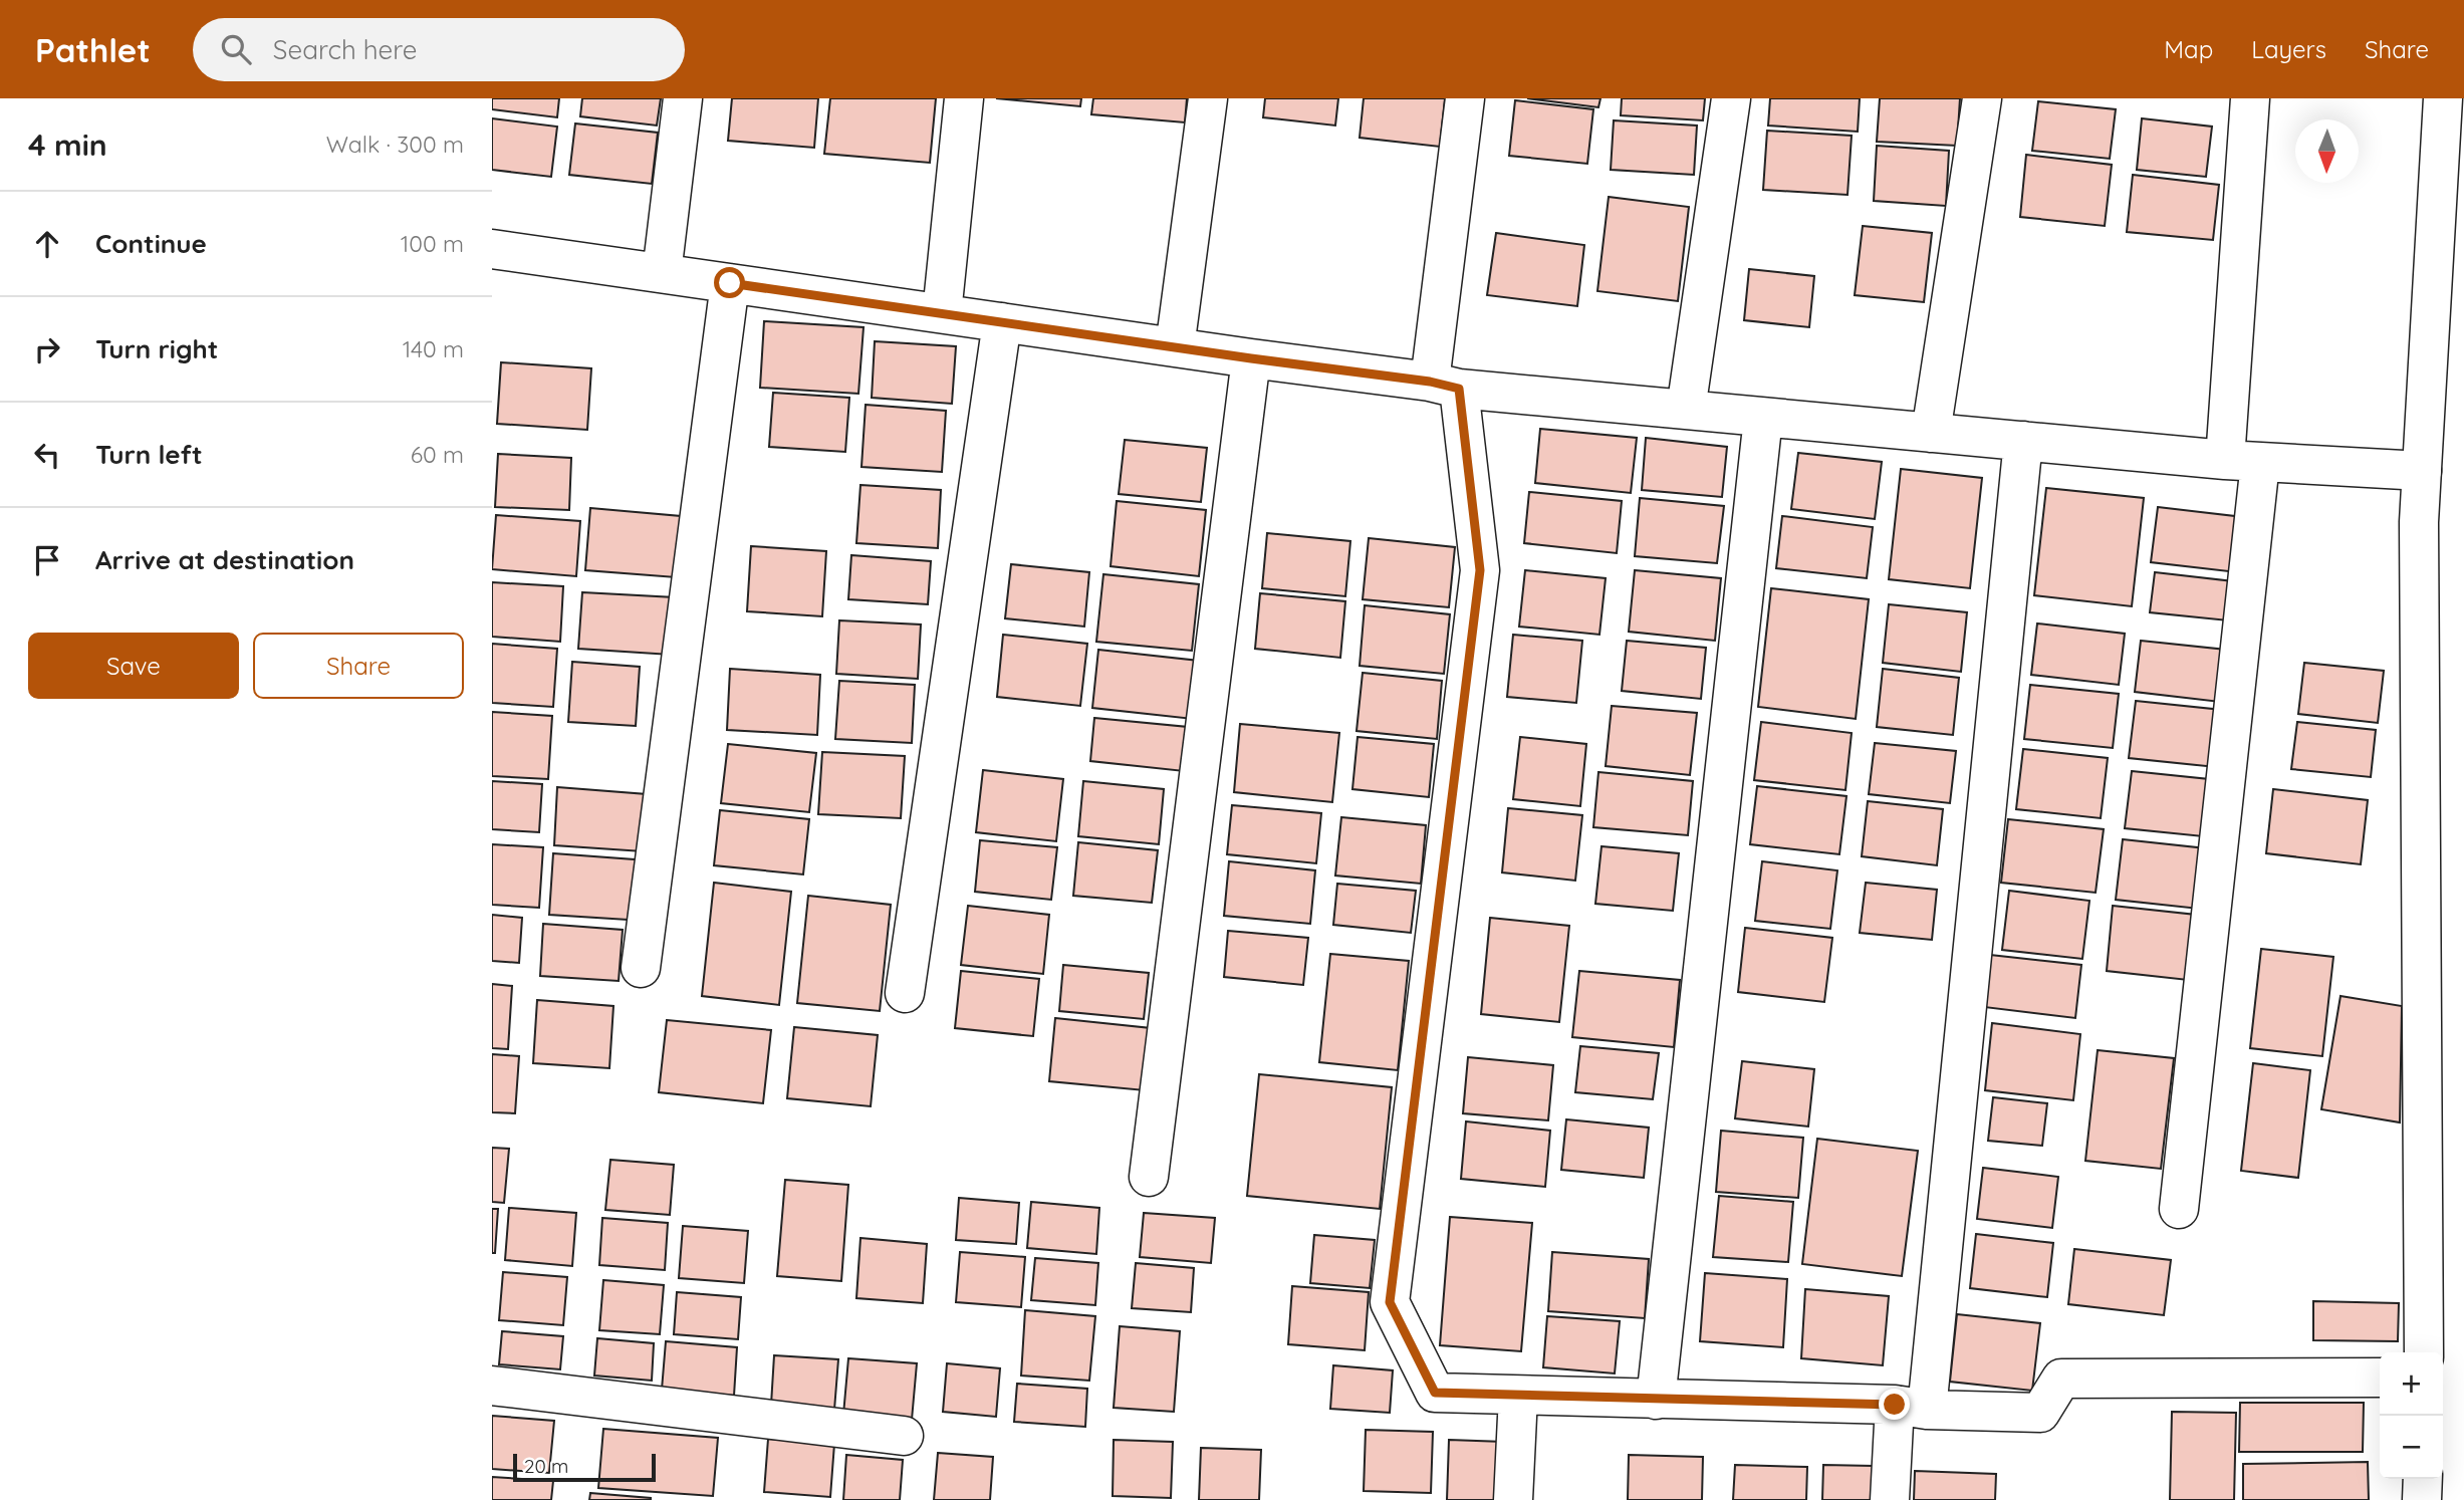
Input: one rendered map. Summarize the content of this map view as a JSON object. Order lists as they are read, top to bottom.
{
  "scale_bar": "20 m",
  "north": "bottom",
  "page": {
    "header": "Pathlet",
    "search": "Search here",
    "nav": ["Map", "Layers", "Share"],
    "heading": ["4 min", "Walk · 300 m"],
    "list": [
      ["Continue", "100 m"],
      ["Turn right", "140 m"],
      ["Turn left", "60 m"],
      "Arrive at destination"
    ],
    "buttons": ["Save", "Share"],
    "map_buttons": ["+", "−"],
    "scale": "20 m"
  }
}
